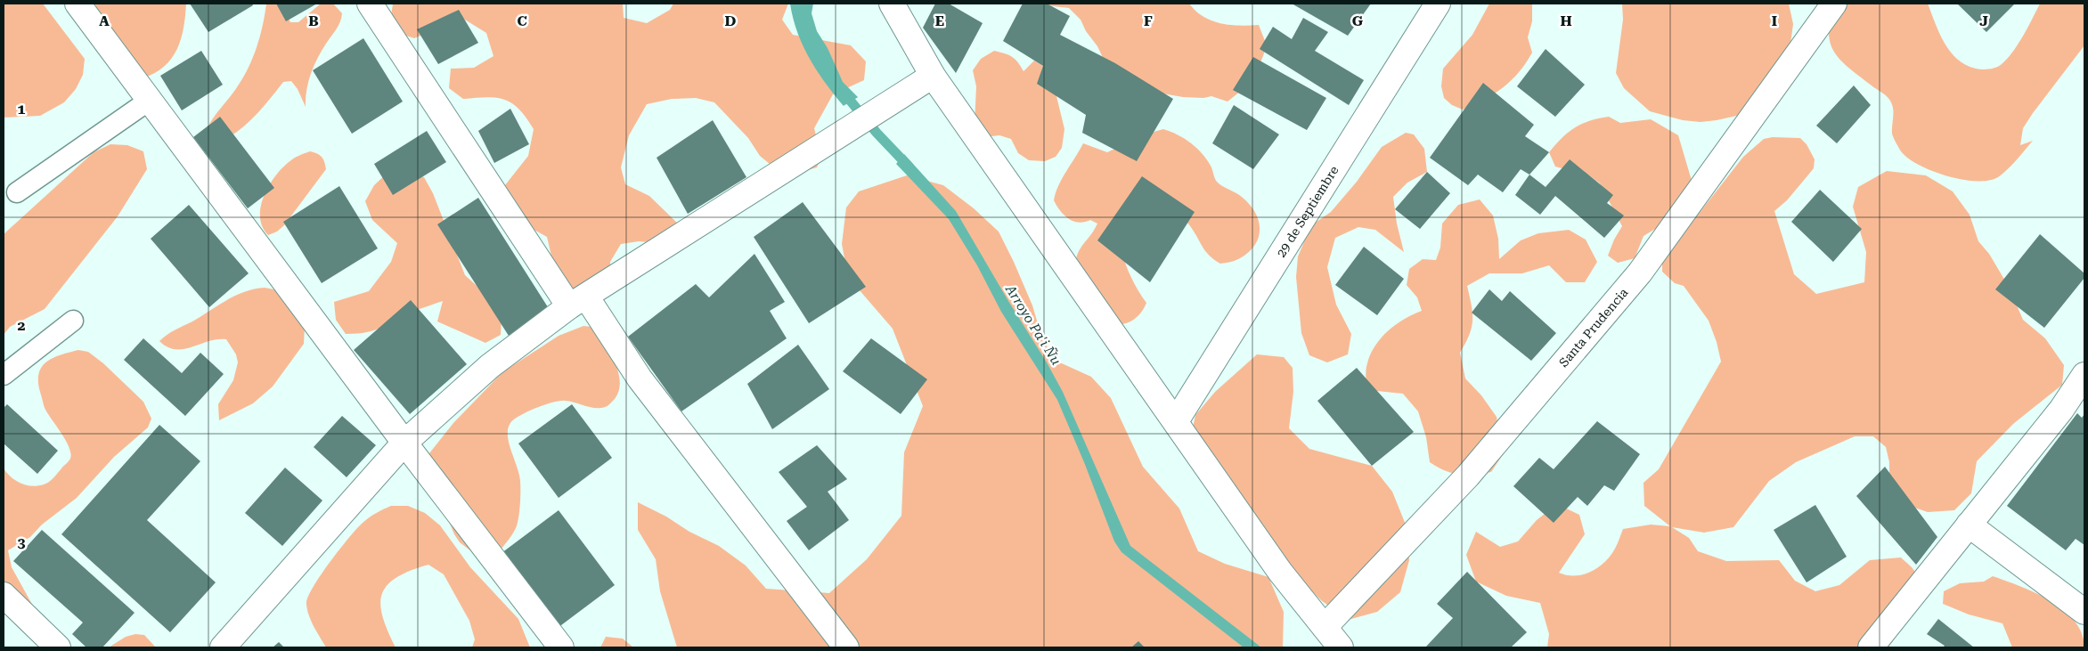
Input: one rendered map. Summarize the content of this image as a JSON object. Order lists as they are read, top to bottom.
{
  "streets": {
    "street": ["29 de Septiembre", "Santa Prudencia"]
  },
  "water": ["Arroyo Pa'i Ñu"],
  "grid": {
    "columns": [
      "A",
      "B",
      "C",
      "D",
      "E",
      "F",
      "G",
      "H",
      "I",
      "J"
    ],
    "rows": ["1", "2", "3"]
  }
}
